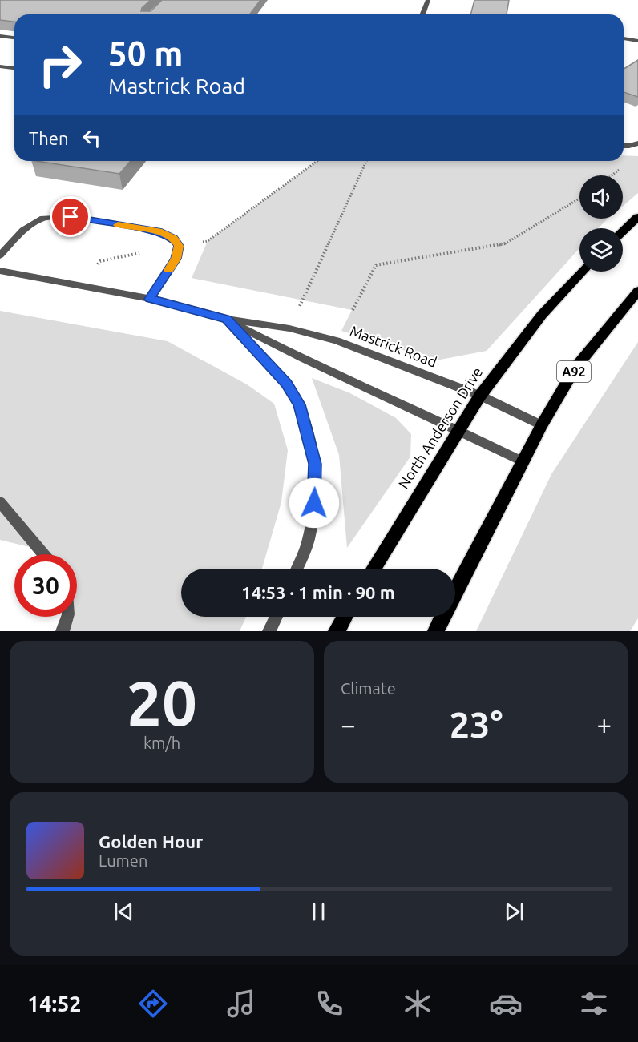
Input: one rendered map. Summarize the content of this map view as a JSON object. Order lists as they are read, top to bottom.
{
  "streets": {
    "main road": ["A92", "North Anderson Drive"],
    "street": ["Mastrick Road"]
  },
  "crossings": [
    ["Mastrick Road", "A92"],
    ["Mastrick Road", "North Anderson Drive"]
  ],
  "page": {
    "turn": ["50 m", "Mastrick Road"],
    "then": "Then",
    "limit": "30",
    "trip": "14:53 · 1 min · 90 m",
    "tile": [
      ["20", "km/h"],
      "Climate"
    ],
    "heat": ["−", "23°", "+"],
    "song": ["Golden Hour", "Lumen"],
    "tabs": "14:52"
  }
}
